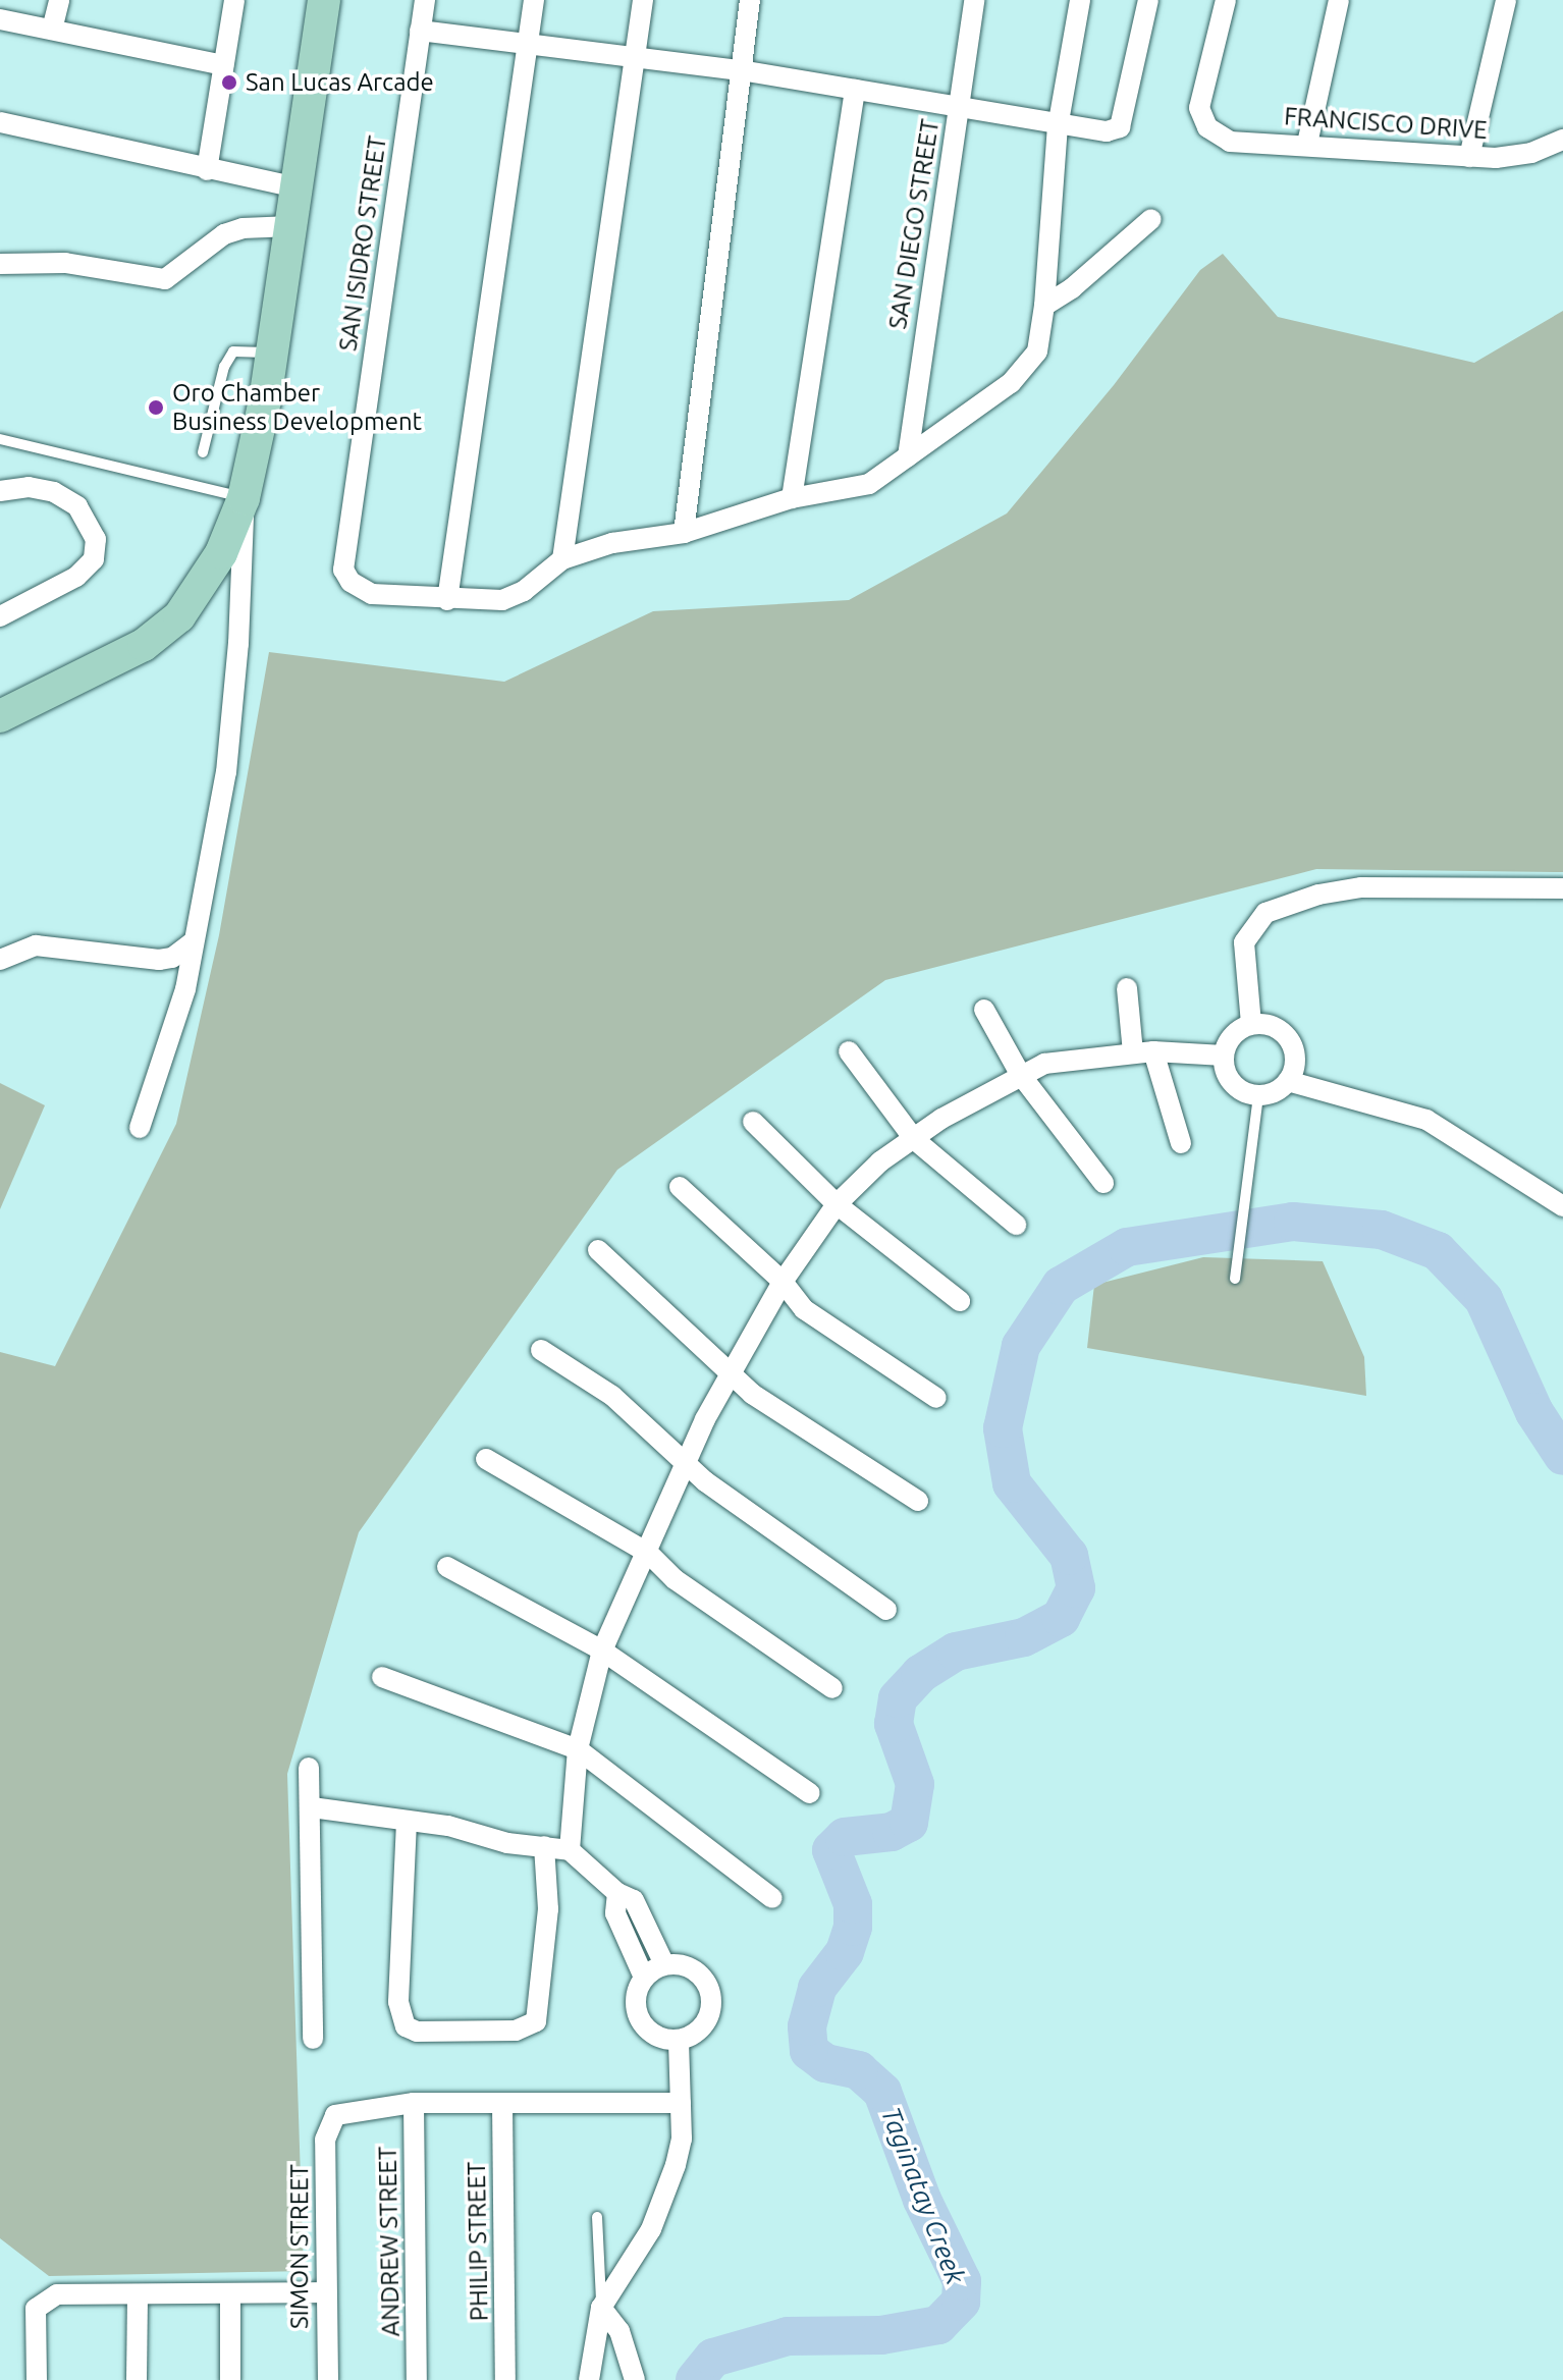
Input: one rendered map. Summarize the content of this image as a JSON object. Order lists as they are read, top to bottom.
{
  "streets": {
    "street": [
      "FRANCISCO DRIVE",
      "SAN DIEGO STREET",
      "SAN ISIDRO STREET",
      "ANDREW STREET",
      "PHILIP STREET",
      "SIMON STREET"
    ]
  },
  "crossings": [
    ["ANDREW STREET", "SIMON STREET"]
  ],
  "water": ["Taginatay Creek"],
  "places": ["San Lucas Arcade", "Oro Chamber Business Development"]
}
